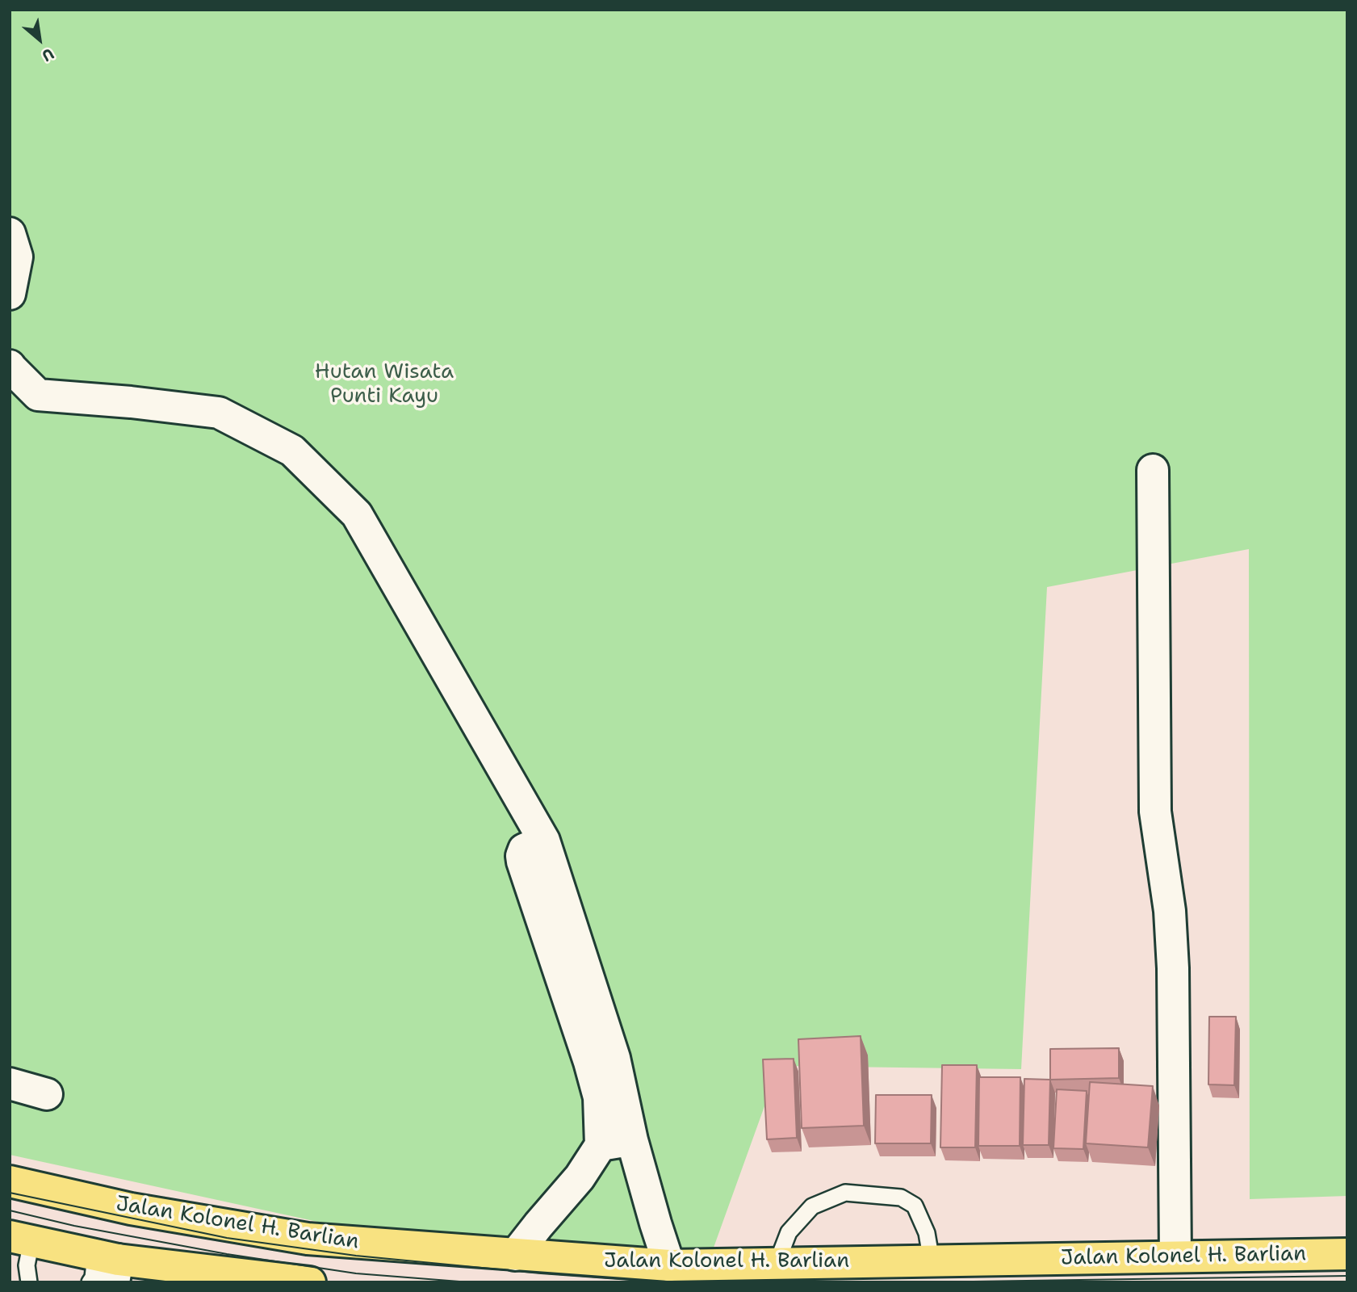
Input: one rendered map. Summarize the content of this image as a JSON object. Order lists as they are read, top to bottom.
{
  "streets": {
    "highway": ["Jalan Kolonel H. Barlian"]
  },
  "parks": ["Hutan Wisata Punti Kayu"],
  "north": "bottom right"
}
